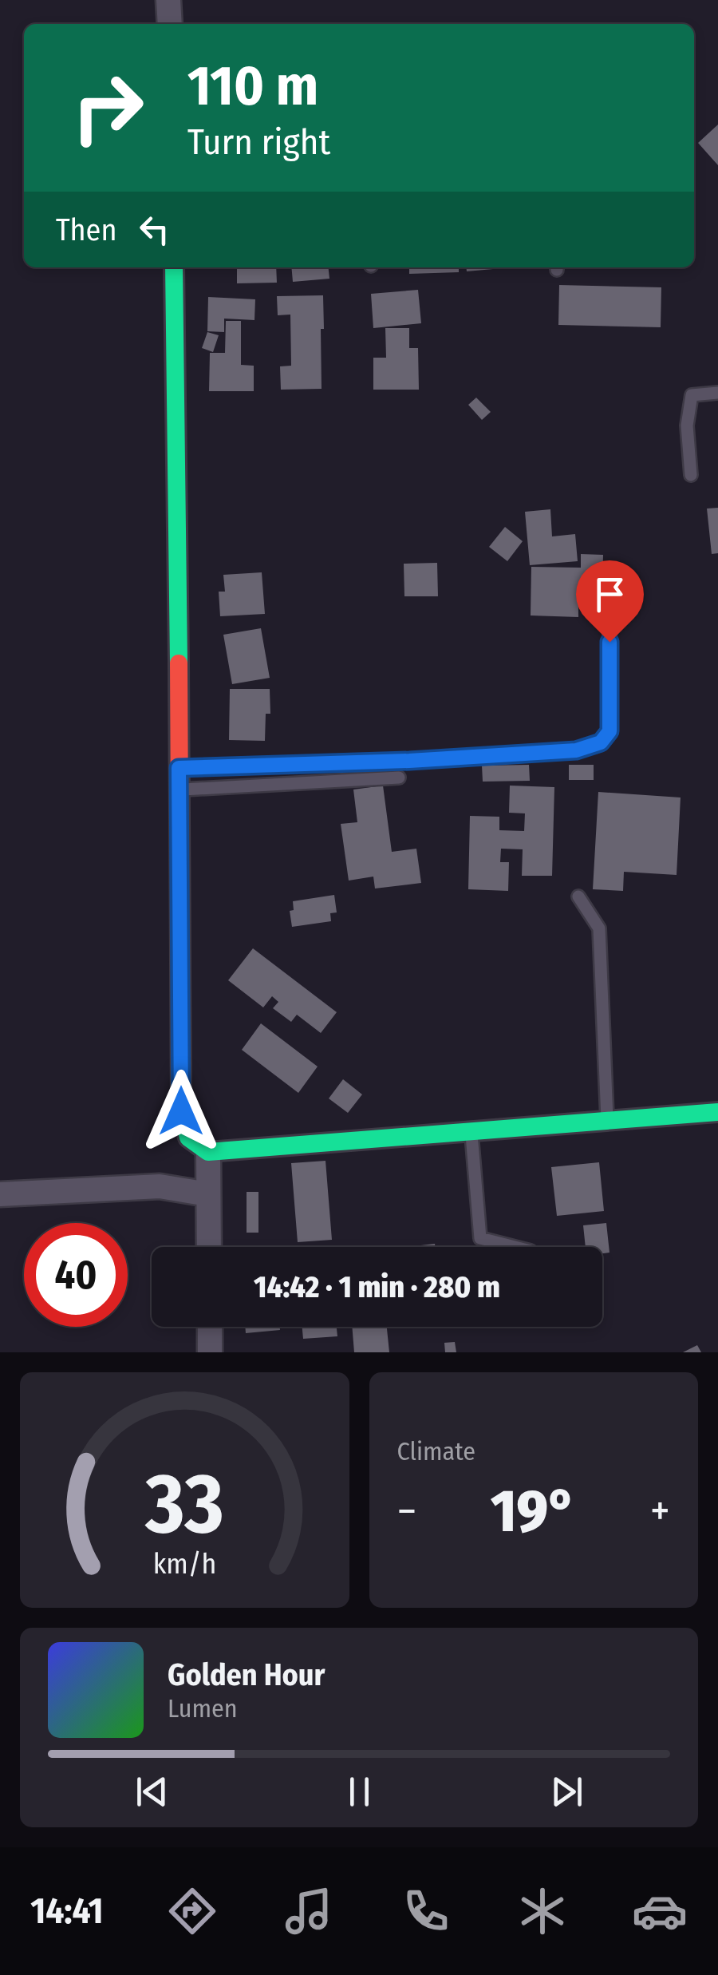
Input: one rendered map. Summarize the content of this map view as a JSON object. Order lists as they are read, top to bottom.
{
  "page": {
    "turn": ["110 m", "Turn right"],
    "then": "Then",
    "limit": "40",
    "trip": "14:42 · 1 min · 280 m",
    "tile": "Climate",
    "heat": ["−", "19°", "+"],
    "song": ["Golden Hour", "Lumen"],
    "tabs": "14:41",
    "gauge": ["33", "km/h"]
  }
}
